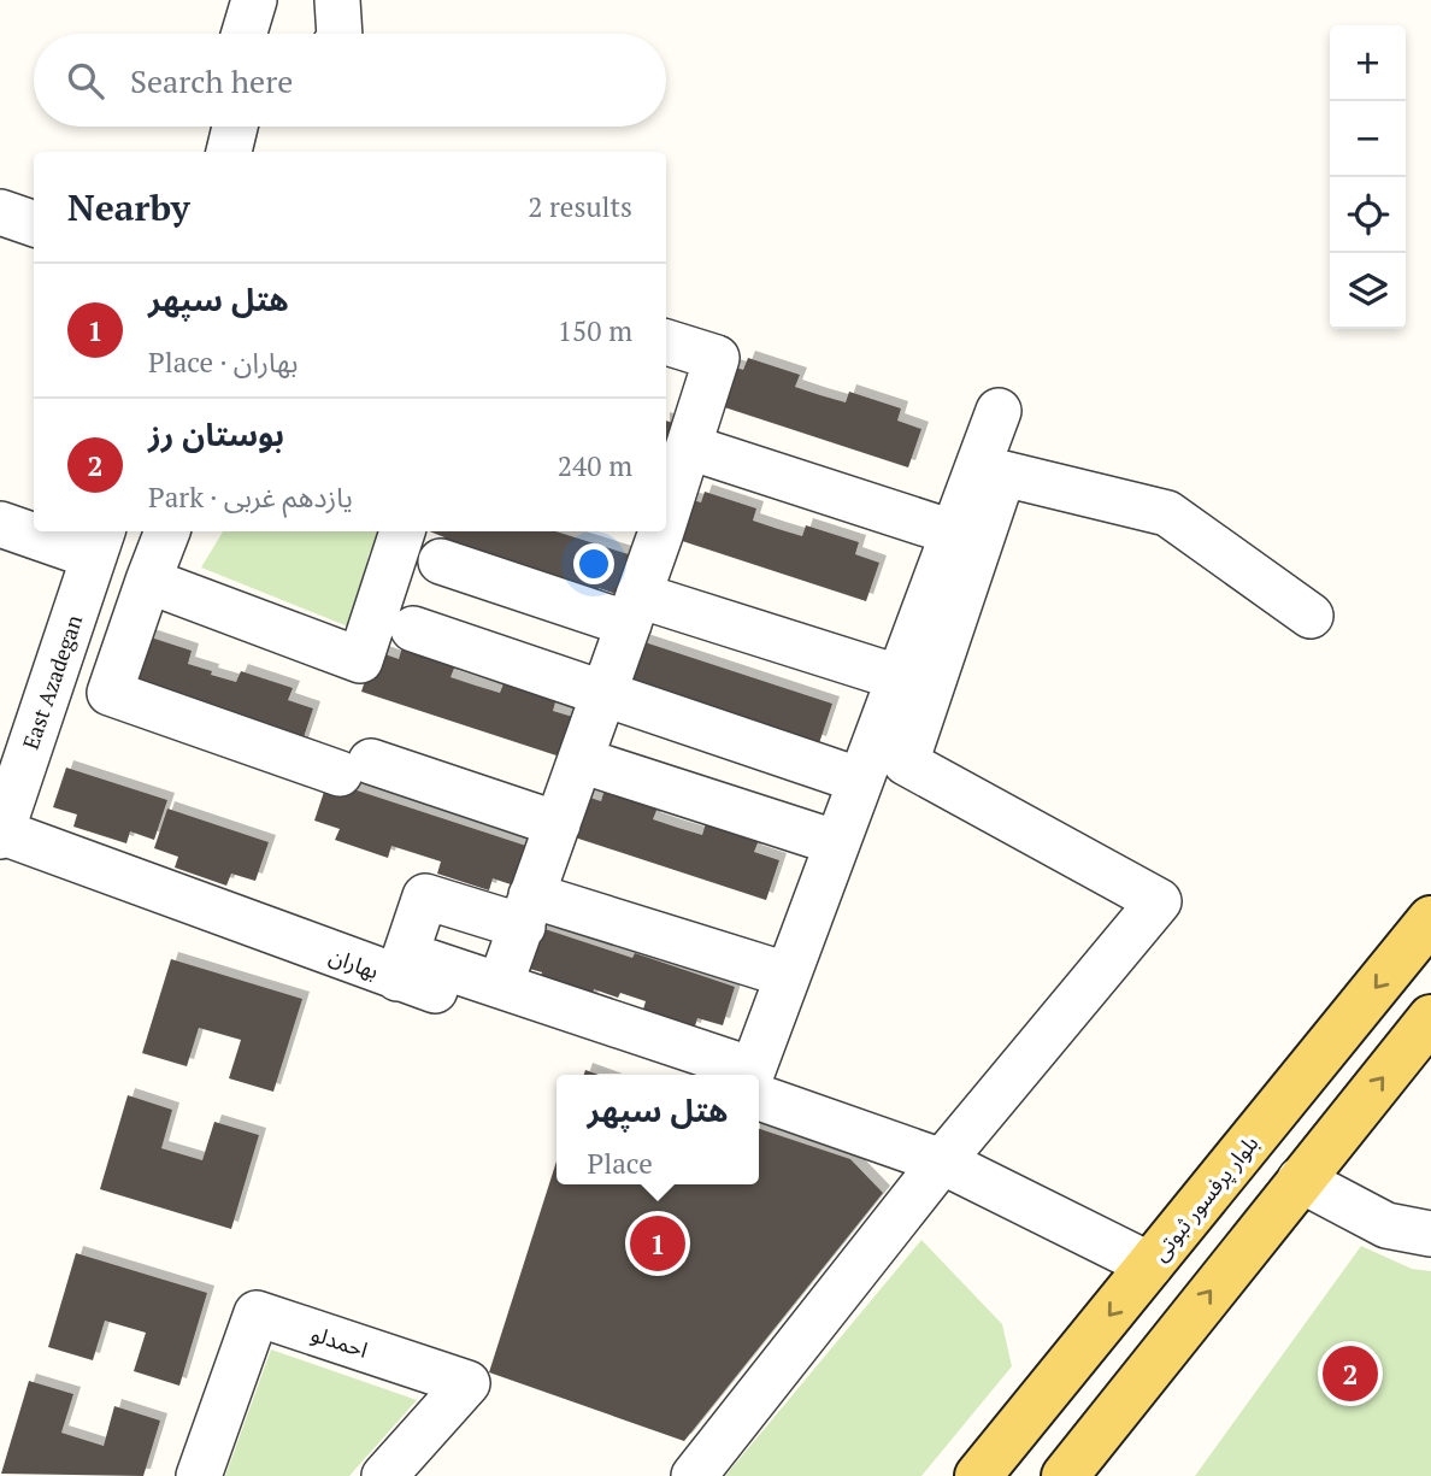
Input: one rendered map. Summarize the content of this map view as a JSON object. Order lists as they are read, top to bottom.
{
  "streets": {
    "main road": ["بلوار پرفسور ثبوتی"],
    "street": ["East Azadegan", "بهاران", "احمدلو"]
  },
  "crossings": [
    ["East Azadegan", "بهاران"]
  ],
  "page": {
    "map_buttons": ["+", "−"],
    "search": "Search here",
    "heading": ["Nearby", "2 results"],
    "list": [
      {
        "mark": "1",
        "name": "هتل سپهر",
        "note": "Place · بهاران",
        "value": "150 m"
      },
      {
        "mark": "2",
        "name": "بوستان رز",
        "note": "Park · یازدهم غربی",
        "value": "240 m"
      }
    ],
    "popup": ["هتل سپهر", "Place"],
    "pins": ["1", "2"]
  }
}
